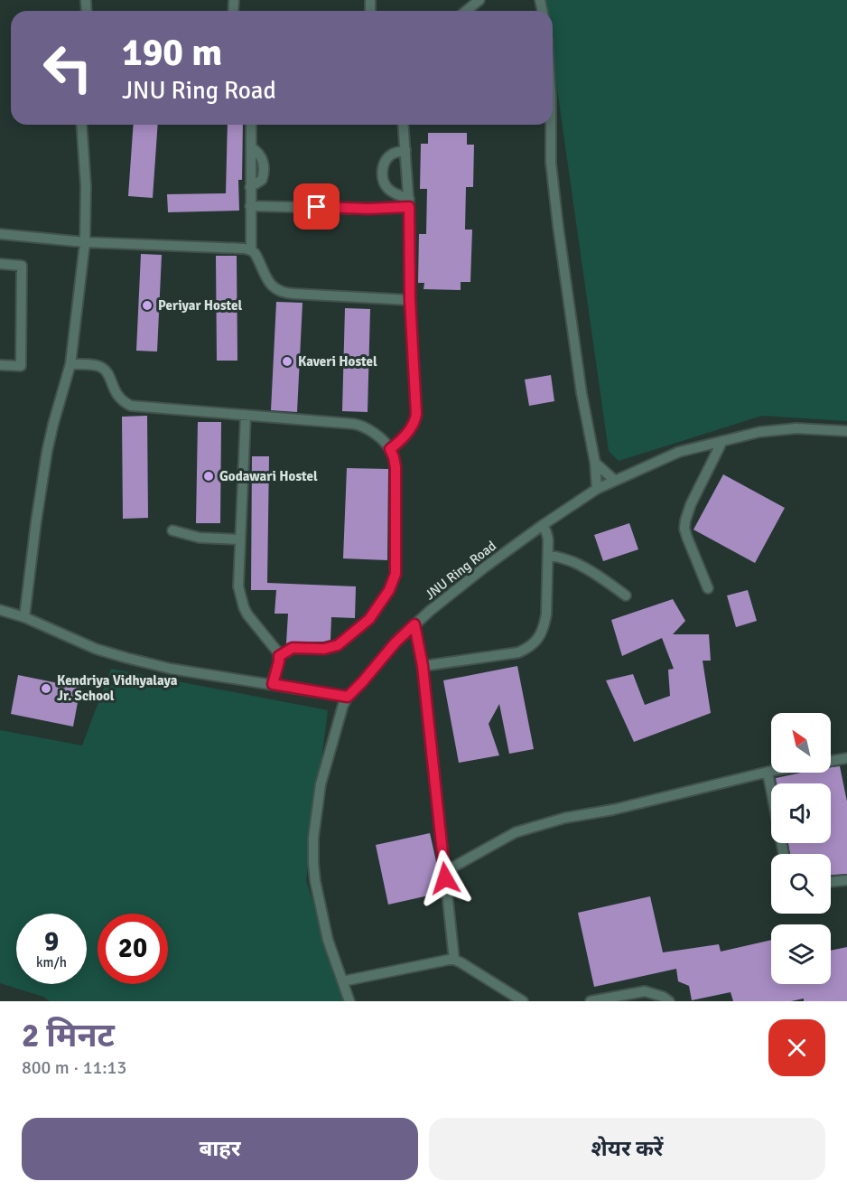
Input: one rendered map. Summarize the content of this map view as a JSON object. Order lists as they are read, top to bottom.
{
  "streets": {
    "lane": ["JNU Ring Road"]
  },
  "places": [
    "Periyar Hostel",
    "Kaveri Hostel",
    "Godawari Hostel",
    "Kendriya Vidhyalaya Jr. School"
  ],
  "north": "top left",
  "page": {
    "turn": ["190 m", "JNU Ring Road"],
    "speed": "9 km/h",
    "limit": "20",
    "heading": ["2 मिनट", "800 m · 11:13"],
    "buttons": ["बाहर", "शेयर करें"]
  }
}
